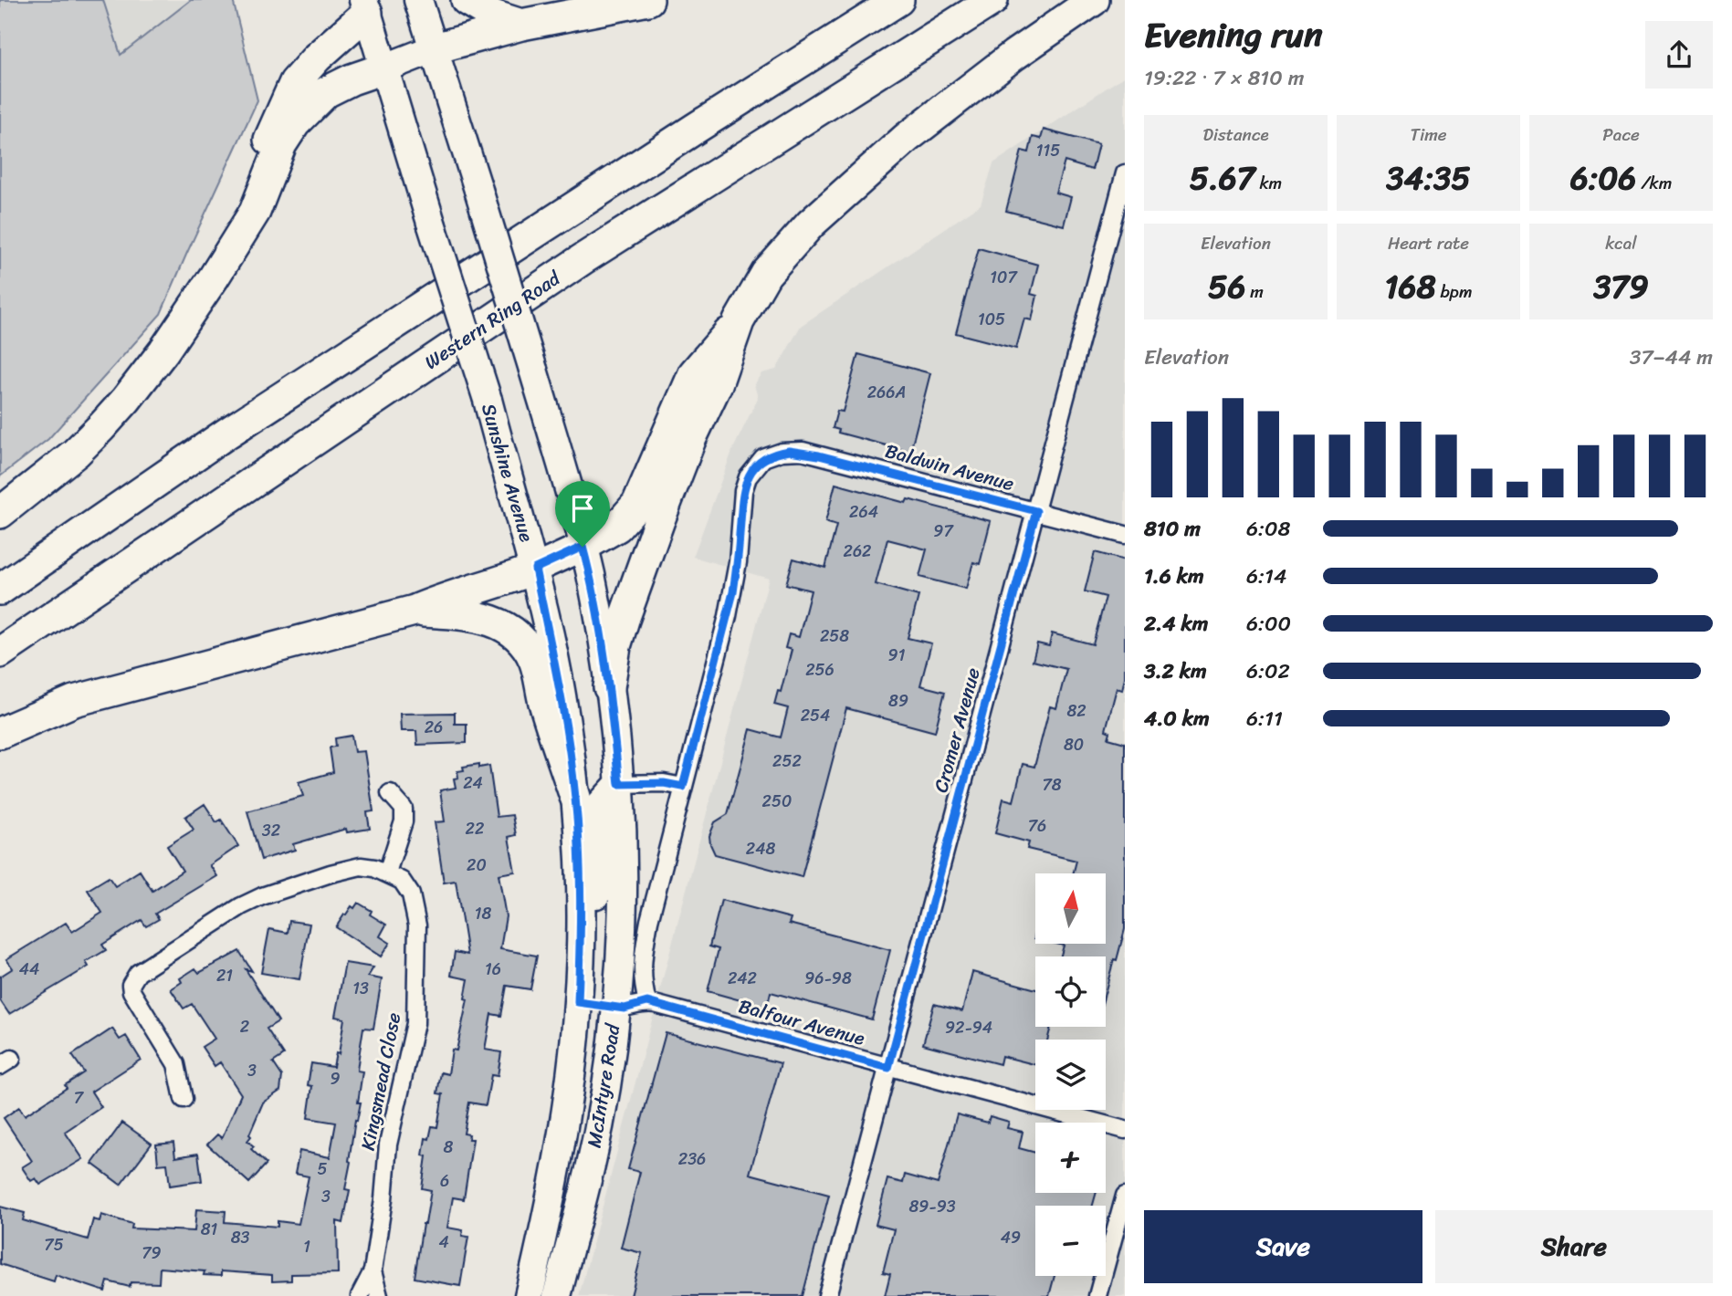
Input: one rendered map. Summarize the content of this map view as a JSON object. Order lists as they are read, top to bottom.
{
  "streets": {
    "highway": ["Western Ring Road"],
    "main road": ["Sunshine Avenue", "McIntyre Road"],
    "street": [
      "Baldwin Avenue",
      "Cromer Avenue",
      "Balfour Avenue",
      "Kingsmead Close"
    ]
  },
  "crossings": [
    ["Baldwin Avenue", "Cromer Avenue"],
    ["Sunshine Avenue", "McIntyre Road"],
    ["Cromer Avenue", "Balfour Avenue"],
    ["Balfour Avenue", "McIntyre Road"]
  ],
  "house_numbers": [
    "115",
    "107",
    "105",
    "266A",
    "264",
    "97",
    "262",
    "258",
    "91",
    "256",
    "89",
    "82",
    "254",
    "26",
    "80",
    "252",
    "24",
    "78",
    "250",
    "76",
    "22",
    "32",
    "248",
    "20",
    "18",
    "44",
    "16",
    "21",
    "242",
    "96-98",
    "13",
    "2",
    "92-94",
    "3",
    "9",
    "7",
    "8",
    "236",
    "5",
    "6",
    "3",
    "89-93",
    "81",
    "83",
    "49",
    "4",
    "75",
    "1",
    "79"
  ],
  "north": "top",
  "page": {
    "heading": ["Evening run", "19:22 · 7 × 810 m"],
    "stats": [
      ["Distance", "5.67 km"],
      ["Time", "34:35"],
      ["Pace", "6:06 /km"],
      ["Elevation", "56 m"],
      ["Heart rate", "168 bpm"],
      ["kcal", "379"]
    ],
    "chart": ["Elevation", "37–44 m"],
    "list": [
      {
        "name": "810 m",
        "note": "6:08"
      },
      {
        "name": "1.6 km",
        "note": "6:14"
      },
      {
        "name": "2.4 km",
        "note": "6:00"
      },
      {
        "name": "3.2 km",
        "note": "6:02"
      },
      {
        "name": "4.0 km",
        "note": "6:11"
      }
    ],
    "map_buttons": ["+", "−"],
    "buttons": ["Save", "Share"]
  }
}
